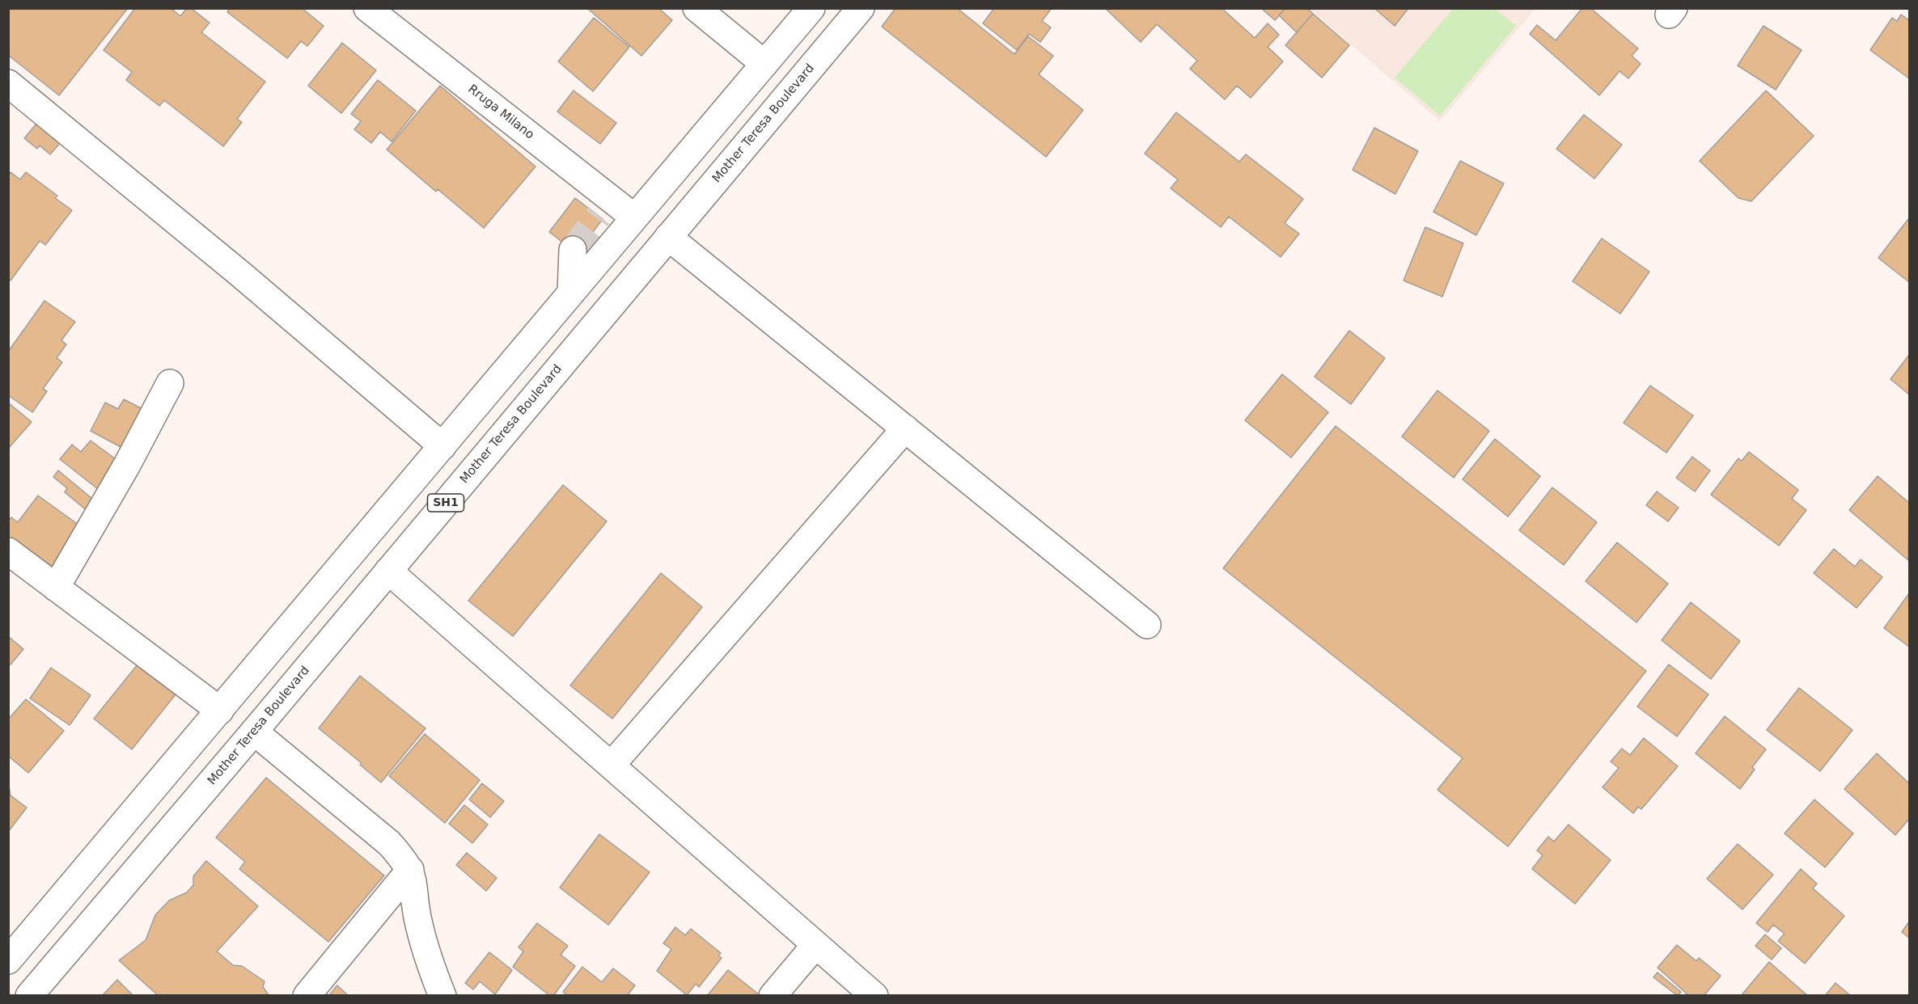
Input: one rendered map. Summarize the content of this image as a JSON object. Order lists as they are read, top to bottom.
{
  "streets": {
    "street": ["Rruga Milano", "Mother Teresa Boulevard", "SH1"]
  }
}
